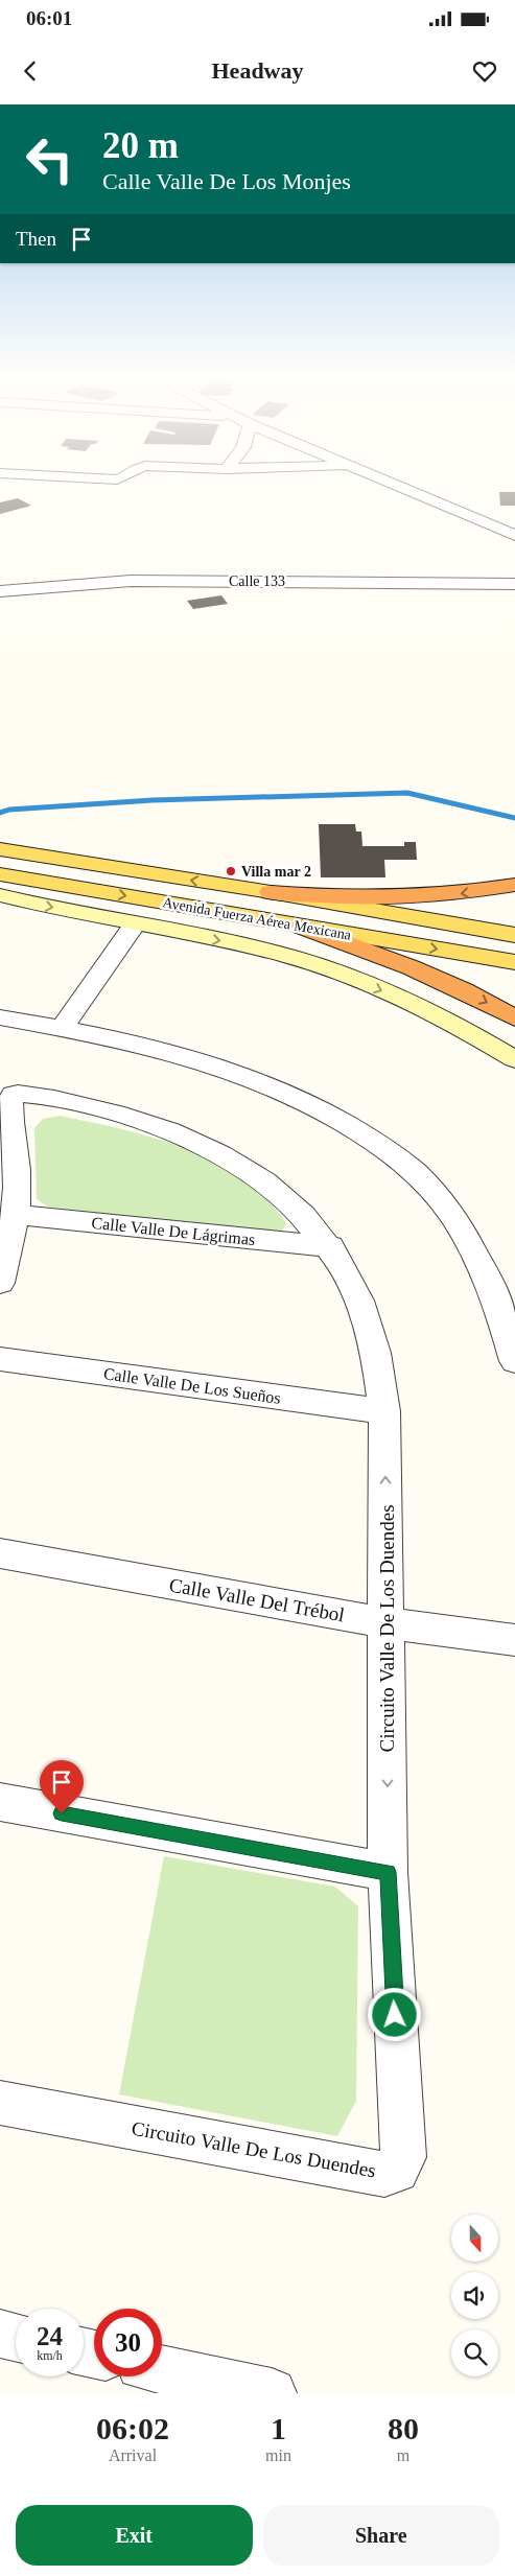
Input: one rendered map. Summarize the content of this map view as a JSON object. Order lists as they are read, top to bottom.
{
  "streets": {
    "main road": ["Avenida Fuerza Aérea Mexicana"],
    "street": [
      "Calle 133",
      "Calle Valle De Lágrimas",
      "Calle Valle De Los Sueños",
      "Calle Valle Del Trébol",
      "Circuito Valle De Los Duendes"
    ]
  },
  "crossings": [
    ["Calle Valle De Lágrimas", "Circuito Valle De Los Duendes"],
    ["Calle Valle De Los Sueños", "Circuito Valle De Los Duendes"],
    ["Calle Valle Del Trébol", "Circuito Valle De Los Duendes"]
  ],
  "places": ["Villa mar 2"],
  "north": "bottom",
  "page": {
    "status": "06:01",
    "header": "Headway",
    "turn": ["20 m", "Calle Valle De Los Monjes"],
    "then": "Then",
    "speed": "24 km/h",
    "limit": "30",
    "eta": [
      "06:02",
      "Arrival",
      "1",
      "min",
      "80",
      "m"
    ],
    "buttons": ["Exit", "Share"]
  }
}
